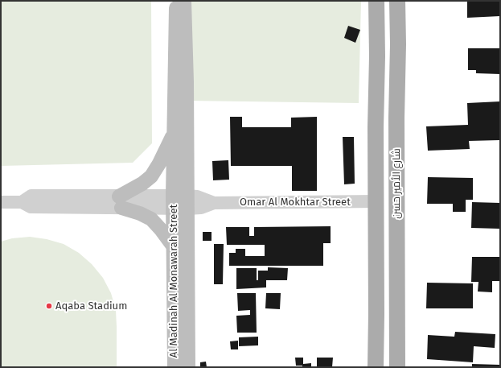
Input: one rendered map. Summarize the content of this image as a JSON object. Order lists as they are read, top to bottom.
{
  "streets": {
    "main road": ["شارع الأمير حسن", "Al Madinah Al Monawarah Street"],
    "street": ["Omar Al Mokhtar Street"]
  },
  "crossings": [
    ["شارع الأمير حسن", "Omar Al Mokhtar Street"],
    ["Omar Al Mokhtar Street", "Al Madinah Al Monawarah Street"]
  ],
  "places": ["Aqaba Stadium"]
}
